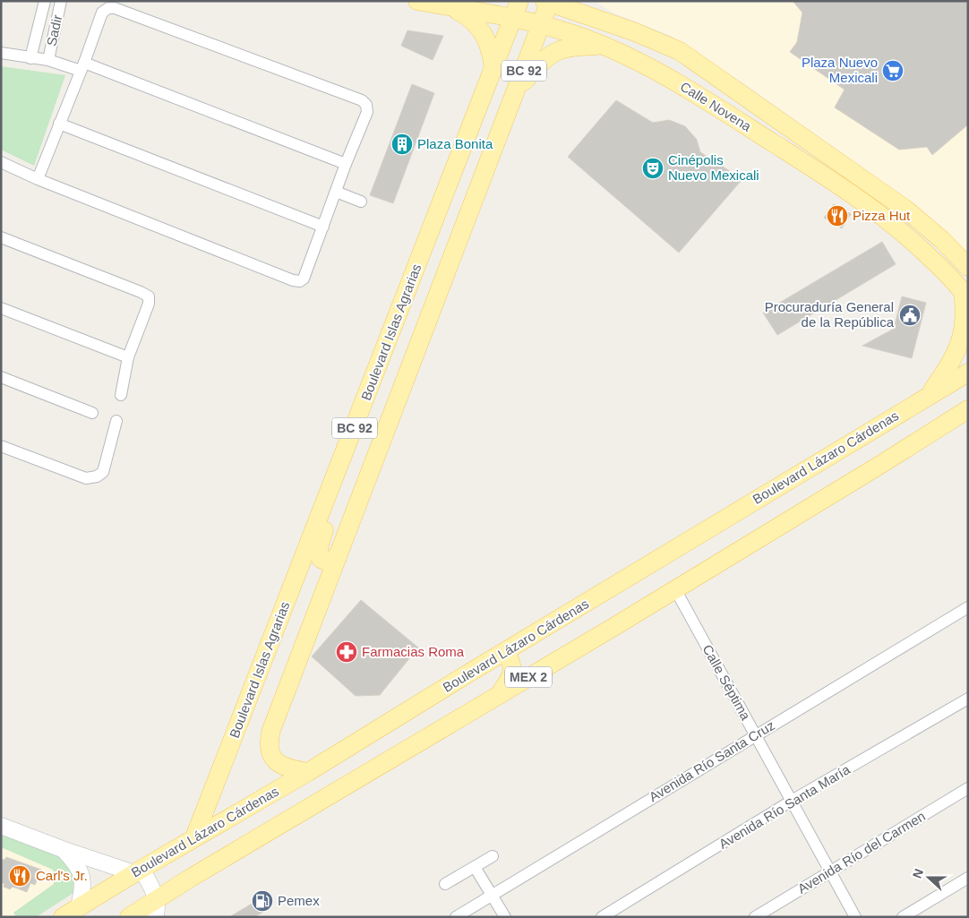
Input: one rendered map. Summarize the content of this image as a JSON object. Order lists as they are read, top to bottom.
{
  "streets": {
    "main road": [
      "BC 92",
      "Calle Novena",
      "Boulevard Islas Agrarias",
      "Boulevard Lázaro Cárdenas",
      "MEX 2"
    ],
    "street": [
      "Sadir",
      "Calle Séptima",
      "Avenida Río Santa Cruz",
      "Avenida Río Santa María",
      "Avenida Río del Carmen"
    ]
  },
  "crossings": [
    ["BC 92", "Calle Novena"],
    ["BC 92", "Boulevard Lázaro Cárdenas"],
    ["Calle Novena", "Boulevard Islas Agrarias"],
    ["Boulevard Islas Agrarias", "Boulevard Lázaro Cárdenas"],
    ["MEX 2", "Calle Séptima"],
    ["Calle Séptima", "Avenida Río Santa Cruz"],
    ["Calle Séptima", "Avenida Río Santa María"],
    ["Calle Séptima", "Avenida Río del Carmen"]
  ],
  "places": {
    "supermarket": ["Plaza Nuevo Mexicali"],
    "building": ["Plaza Bonita"],
    "theatre": ["Cinépolis Nuevo Mexicali"],
    "restaurant": ["Pizza Hut", "Carl's Jr."],
    "public building": ["Procuraduría General de la República"],
    "pharmacy": ["Farmacias Roma"],
    "fuel station": ["Pemex"]
  },
  "north": "left"
}
